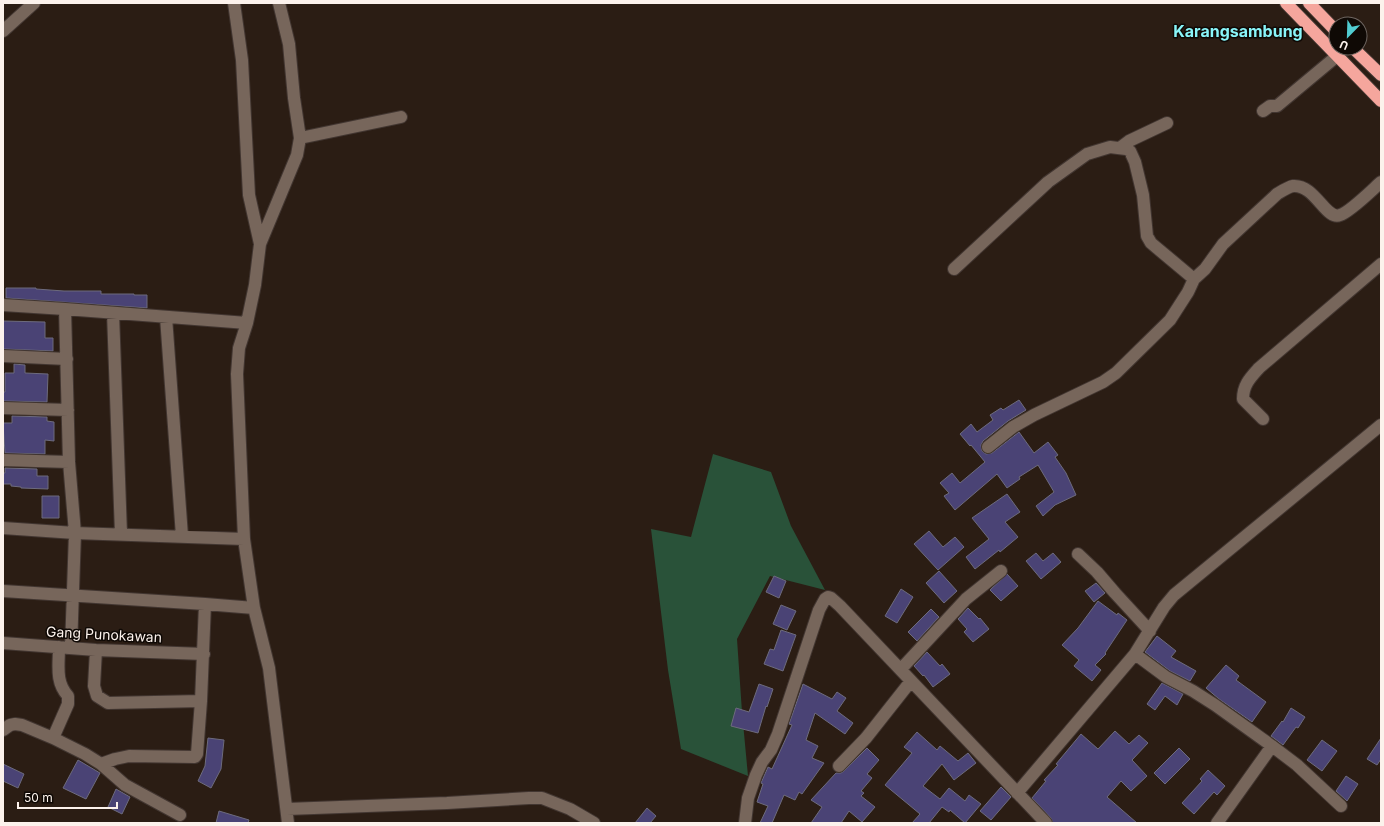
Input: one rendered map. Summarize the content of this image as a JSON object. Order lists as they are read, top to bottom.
{
  "streets": {
    "street": ["Gang Punokawan"]
  },
  "districts": ["Karangsambung"],
  "scale_bar": "50 m",
  "north": "bottom left"
}
